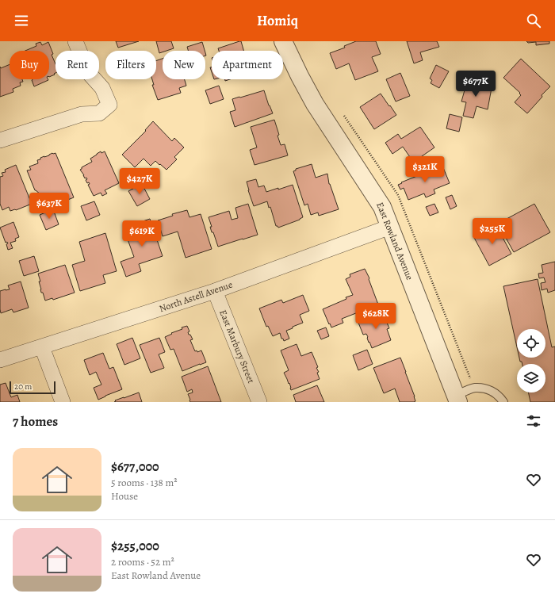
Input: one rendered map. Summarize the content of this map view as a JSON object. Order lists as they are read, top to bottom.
{
  "streets": {
    "street": ["East Rowland Avenue", "North Astell Avenue", "East Marbury Street"]
  },
  "crossings": [
    ["East Rowland Avenue", "North Astell Avenue"],
    ["North Astell Avenue", "East Marbury Street"]
  ],
  "scale_bar": "20 m",
  "page": {
    "header": "Homiq",
    "chip": [
      "Buy",
      "Rent",
      "Filters",
      "New",
      "Apartment"
    ],
    "price": [
      "$677K",
      "$321K",
      "$427K",
      "$637K",
      "$255K",
      "$619K",
      "$628K"
    ],
    "scale": "20 m",
    "heading": "7 homes",
    "list": [
      {
        "name": "$677,000",
        "note": "5 rooms · 138 m² · House"
      },
      {
        "name": "$255,000",
        "note": "2 rooms · 52 m² · East Rowland Avenue"
      }
    ]
  }
}
